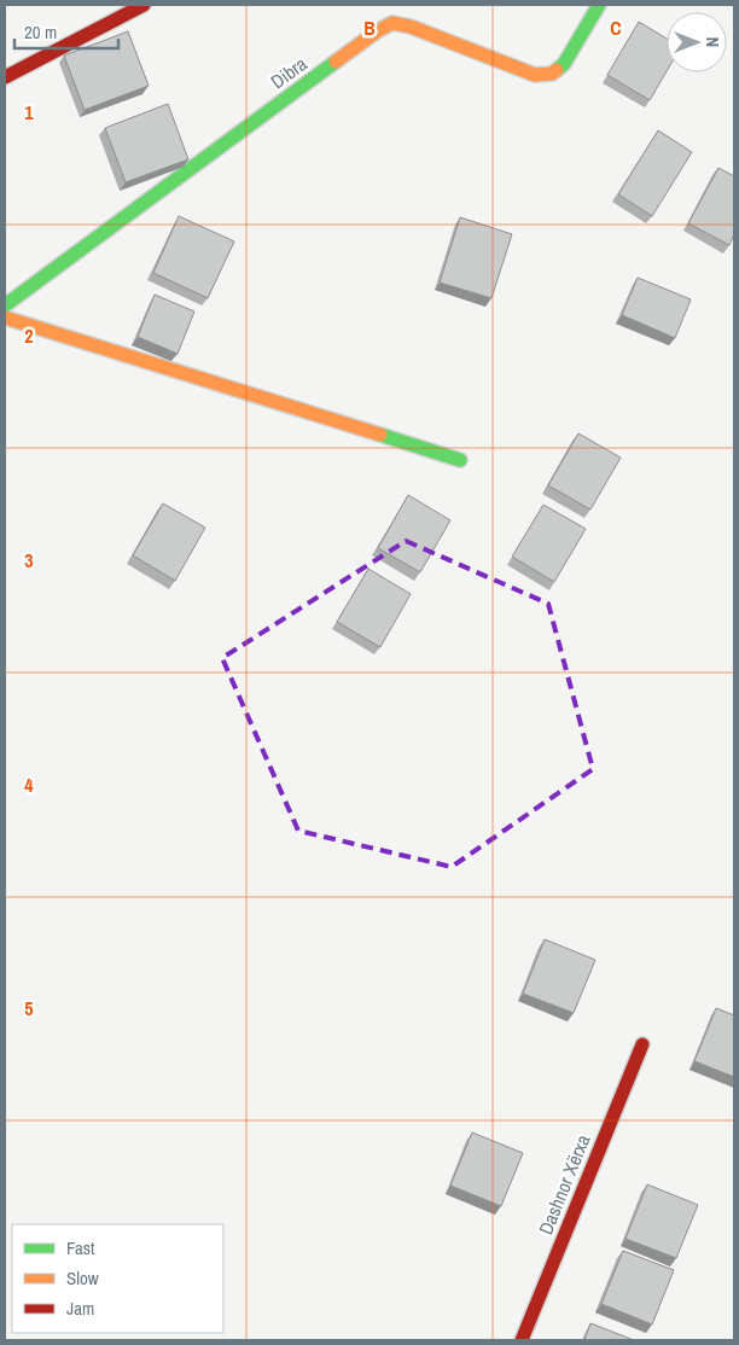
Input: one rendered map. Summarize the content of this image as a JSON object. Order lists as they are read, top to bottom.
{
  "streets": {
    "street": ["Dibra", "Dashnor Xërxa"]
  },
  "legend": ["Fast", "Slow", "Jam"],
  "scale_bar": "20 m",
  "north": "right",
  "grid": {
    "columns": ["B", "C"],
    "rows": [
      "1",
      "2",
      "3",
      "4",
      "5"
    ]
  }
}
